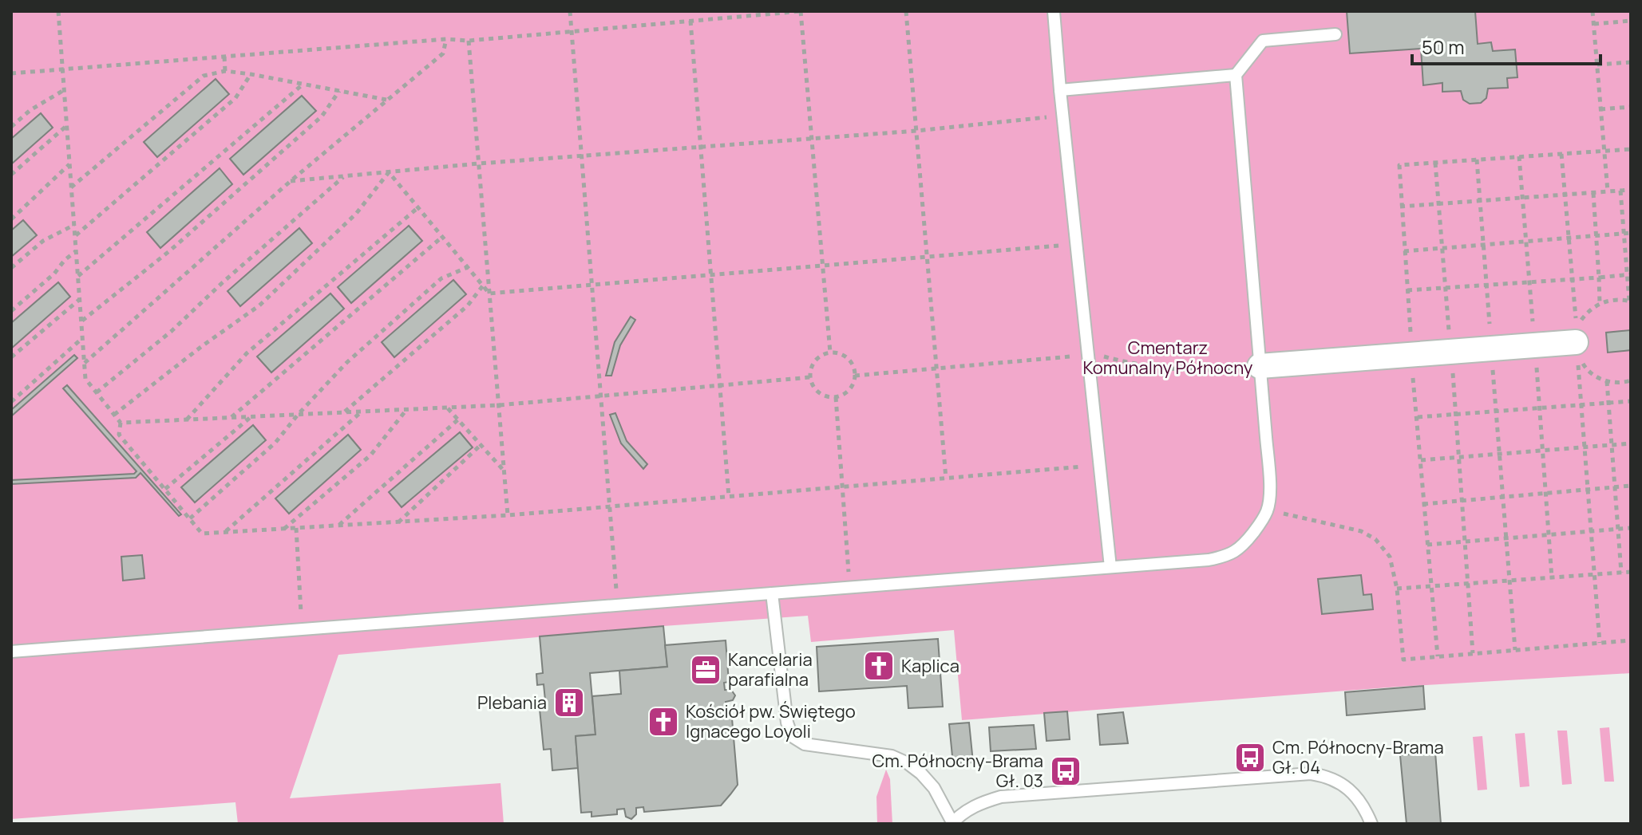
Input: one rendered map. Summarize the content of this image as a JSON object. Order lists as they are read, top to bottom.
{
  "parks": ["Cmentarz Komunalny Północny"],
  "places": {
    "church": ["Kaplica", "Kościół pw. Świętego Ignacego Loyoli"],
    "office": ["Kancelaria parafialna"],
    "building": ["Plebania"],
    "bus stop": ["Cm. Północny-Brama Gł. 04", "Cm. Północny-Brama Gł. 03"]
  },
  "scale_bar": "50 m"
}
